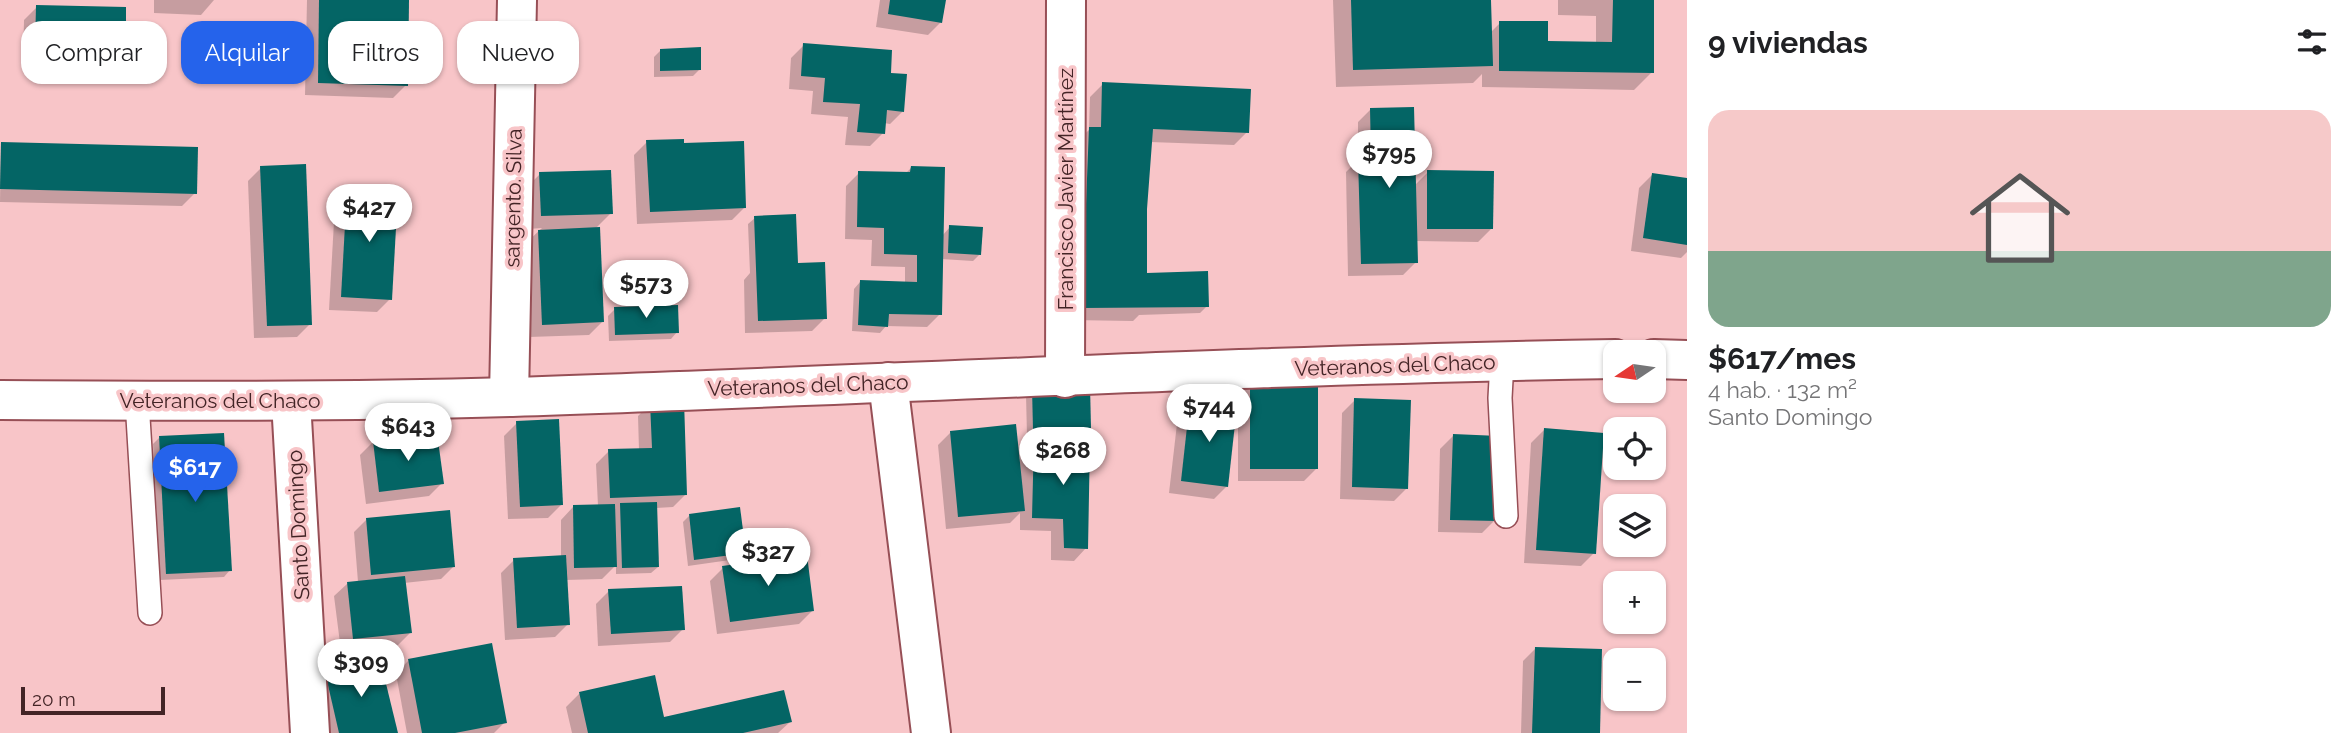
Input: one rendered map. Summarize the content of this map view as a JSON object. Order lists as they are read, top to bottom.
{
  "streets": {
    "street": [
      "Francisco Javier Martínez",
      "sargento. Silva",
      "Veteranos del Chaco",
      "Santo Domingo"
    ]
  },
  "crossings": [
    ["Francisco Javier Martínez", "Veteranos del Chaco"],
    ["sargento. Silva", "Veteranos del Chaco"],
    ["Veteranos del Chaco", "Santo Domingo"]
  ],
  "scale_bar": "20 m",
  "north": "left",
  "page": {
    "heading": "9 viviendas",
    "chip": [
      "Comprar",
      "Alquilar",
      "Filtros",
      "Nuevo"
    ],
    "list": [
      {
        "name": "$617/mes",
        "note": "4 hab. · 132 m² · Santo Domingo"
      }
    ],
    "price": [
      "$795",
      "$427",
      "$573",
      "$744",
      "$643",
      "$268",
      "$617",
      "$327",
      "$309"
    ],
    "map_buttons": ["+", "−"],
    "scale": "20 m"
  }
}
